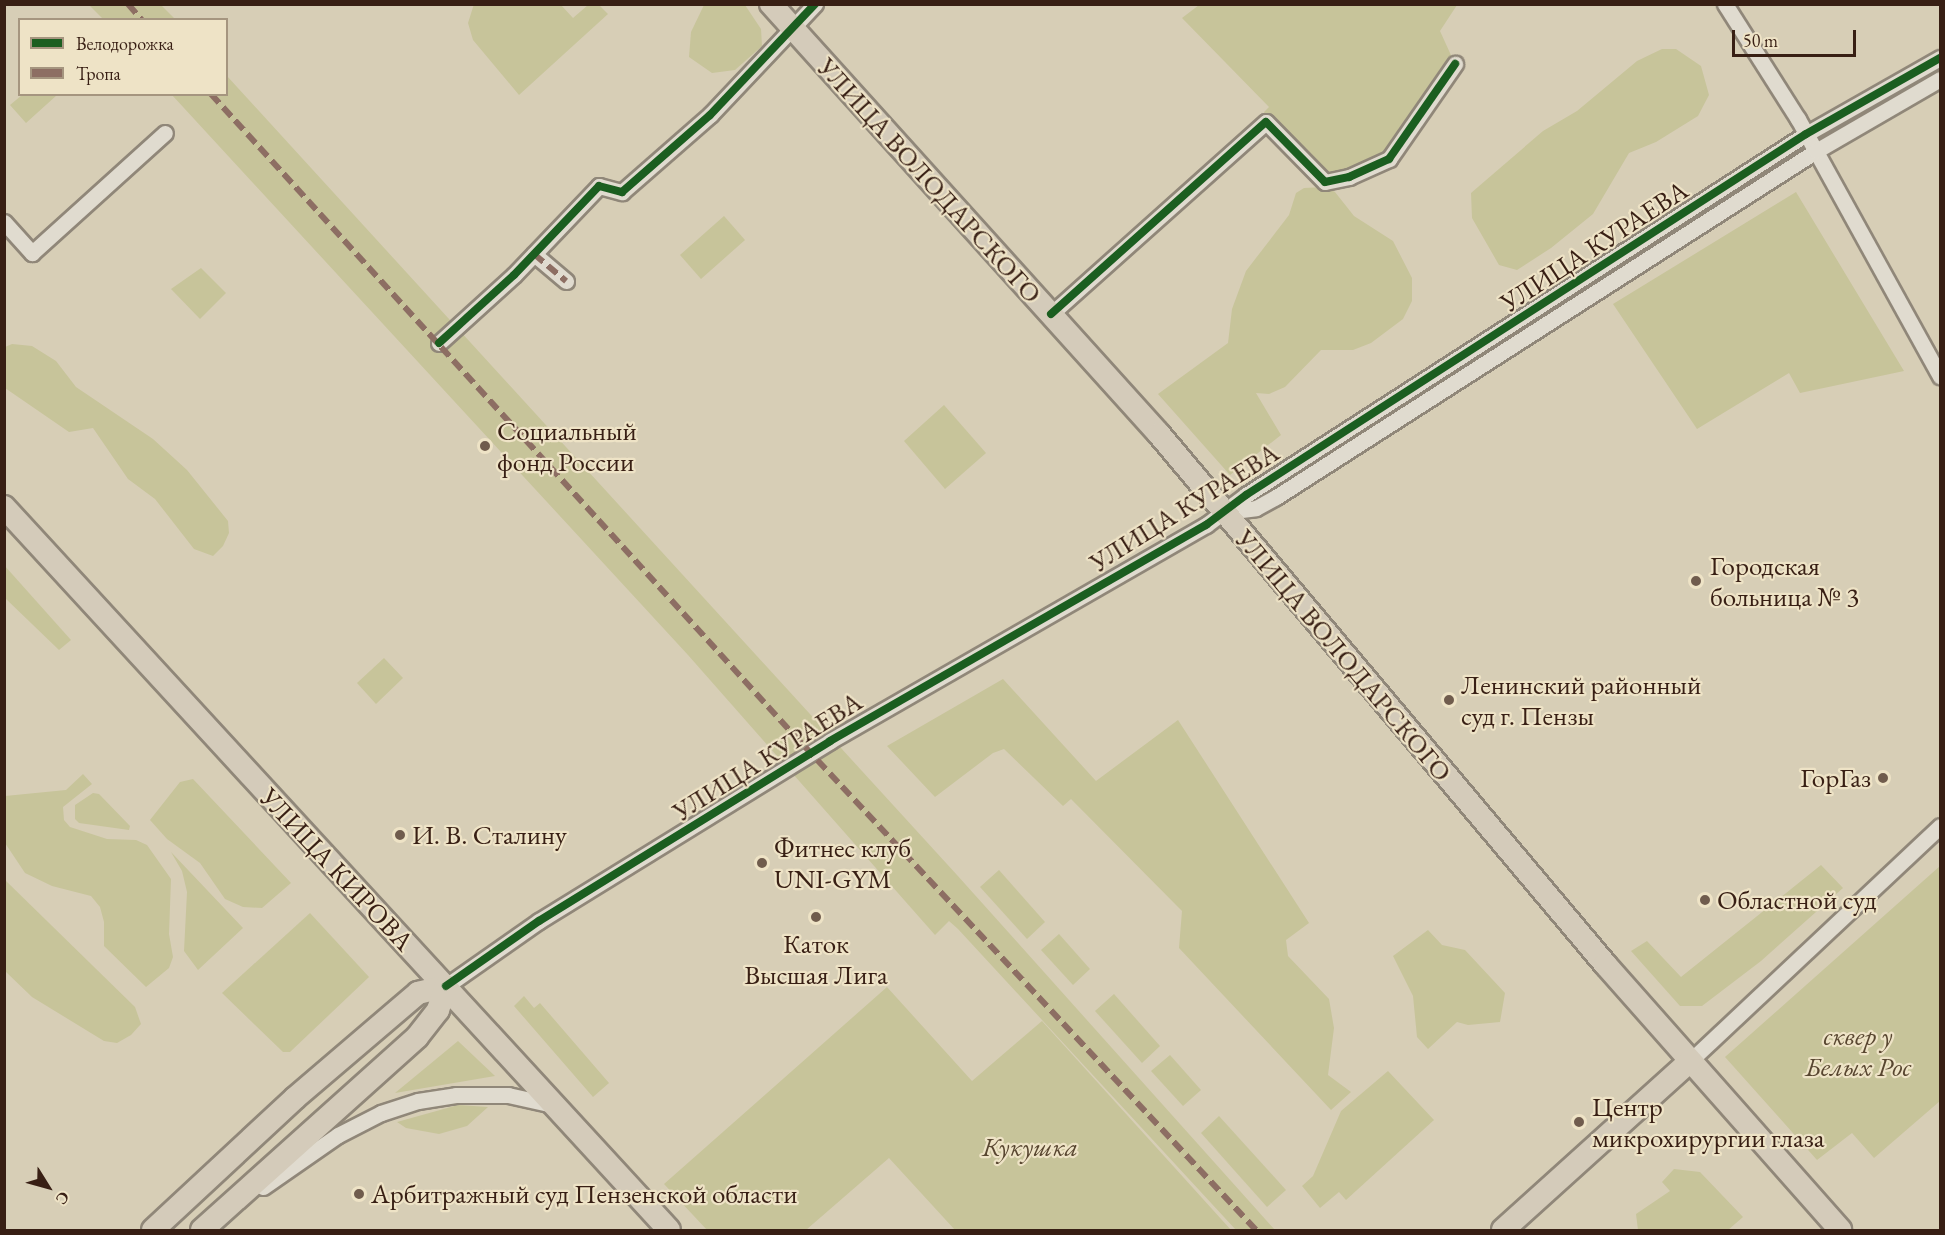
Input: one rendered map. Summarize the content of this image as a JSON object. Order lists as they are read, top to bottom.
{
  "streets": {
    "main road": ["УЛИЦА ВОЛОДАРСКОГО", "УЛИЦА КИРОВА"],
    "street": ["УЛИЦА КУРАЕВА"]
  },
  "crossings": [
    ["УЛИЦА ВОЛОДАРСКОГО", "УЛИЦА КУРАЕВА"],
    ["УЛИЦА КУРАЕВА", "УЛИЦА КИРОВА"]
  ],
  "parks": ["сквер у Белых Рос", "Кукушка"],
  "places": [
    "Социальный фонд России",
    "Городская больница № 3",
    "Ленинский районный суд г. Пензы",
    "ГорГаз",
    "И. В. Сталину",
    "Фитнес клуб UNI-GYM",
    "Областной суд",
    "Каток Высшая Лига",
    "Центр микрохирургии глаза",
    "Арбитражный суд Пензенской области"
  ],
  "legend": ["Велодорожка", "Тропа"],
  "scale_bar": "50 m",
  "north": "bottom right"
}
